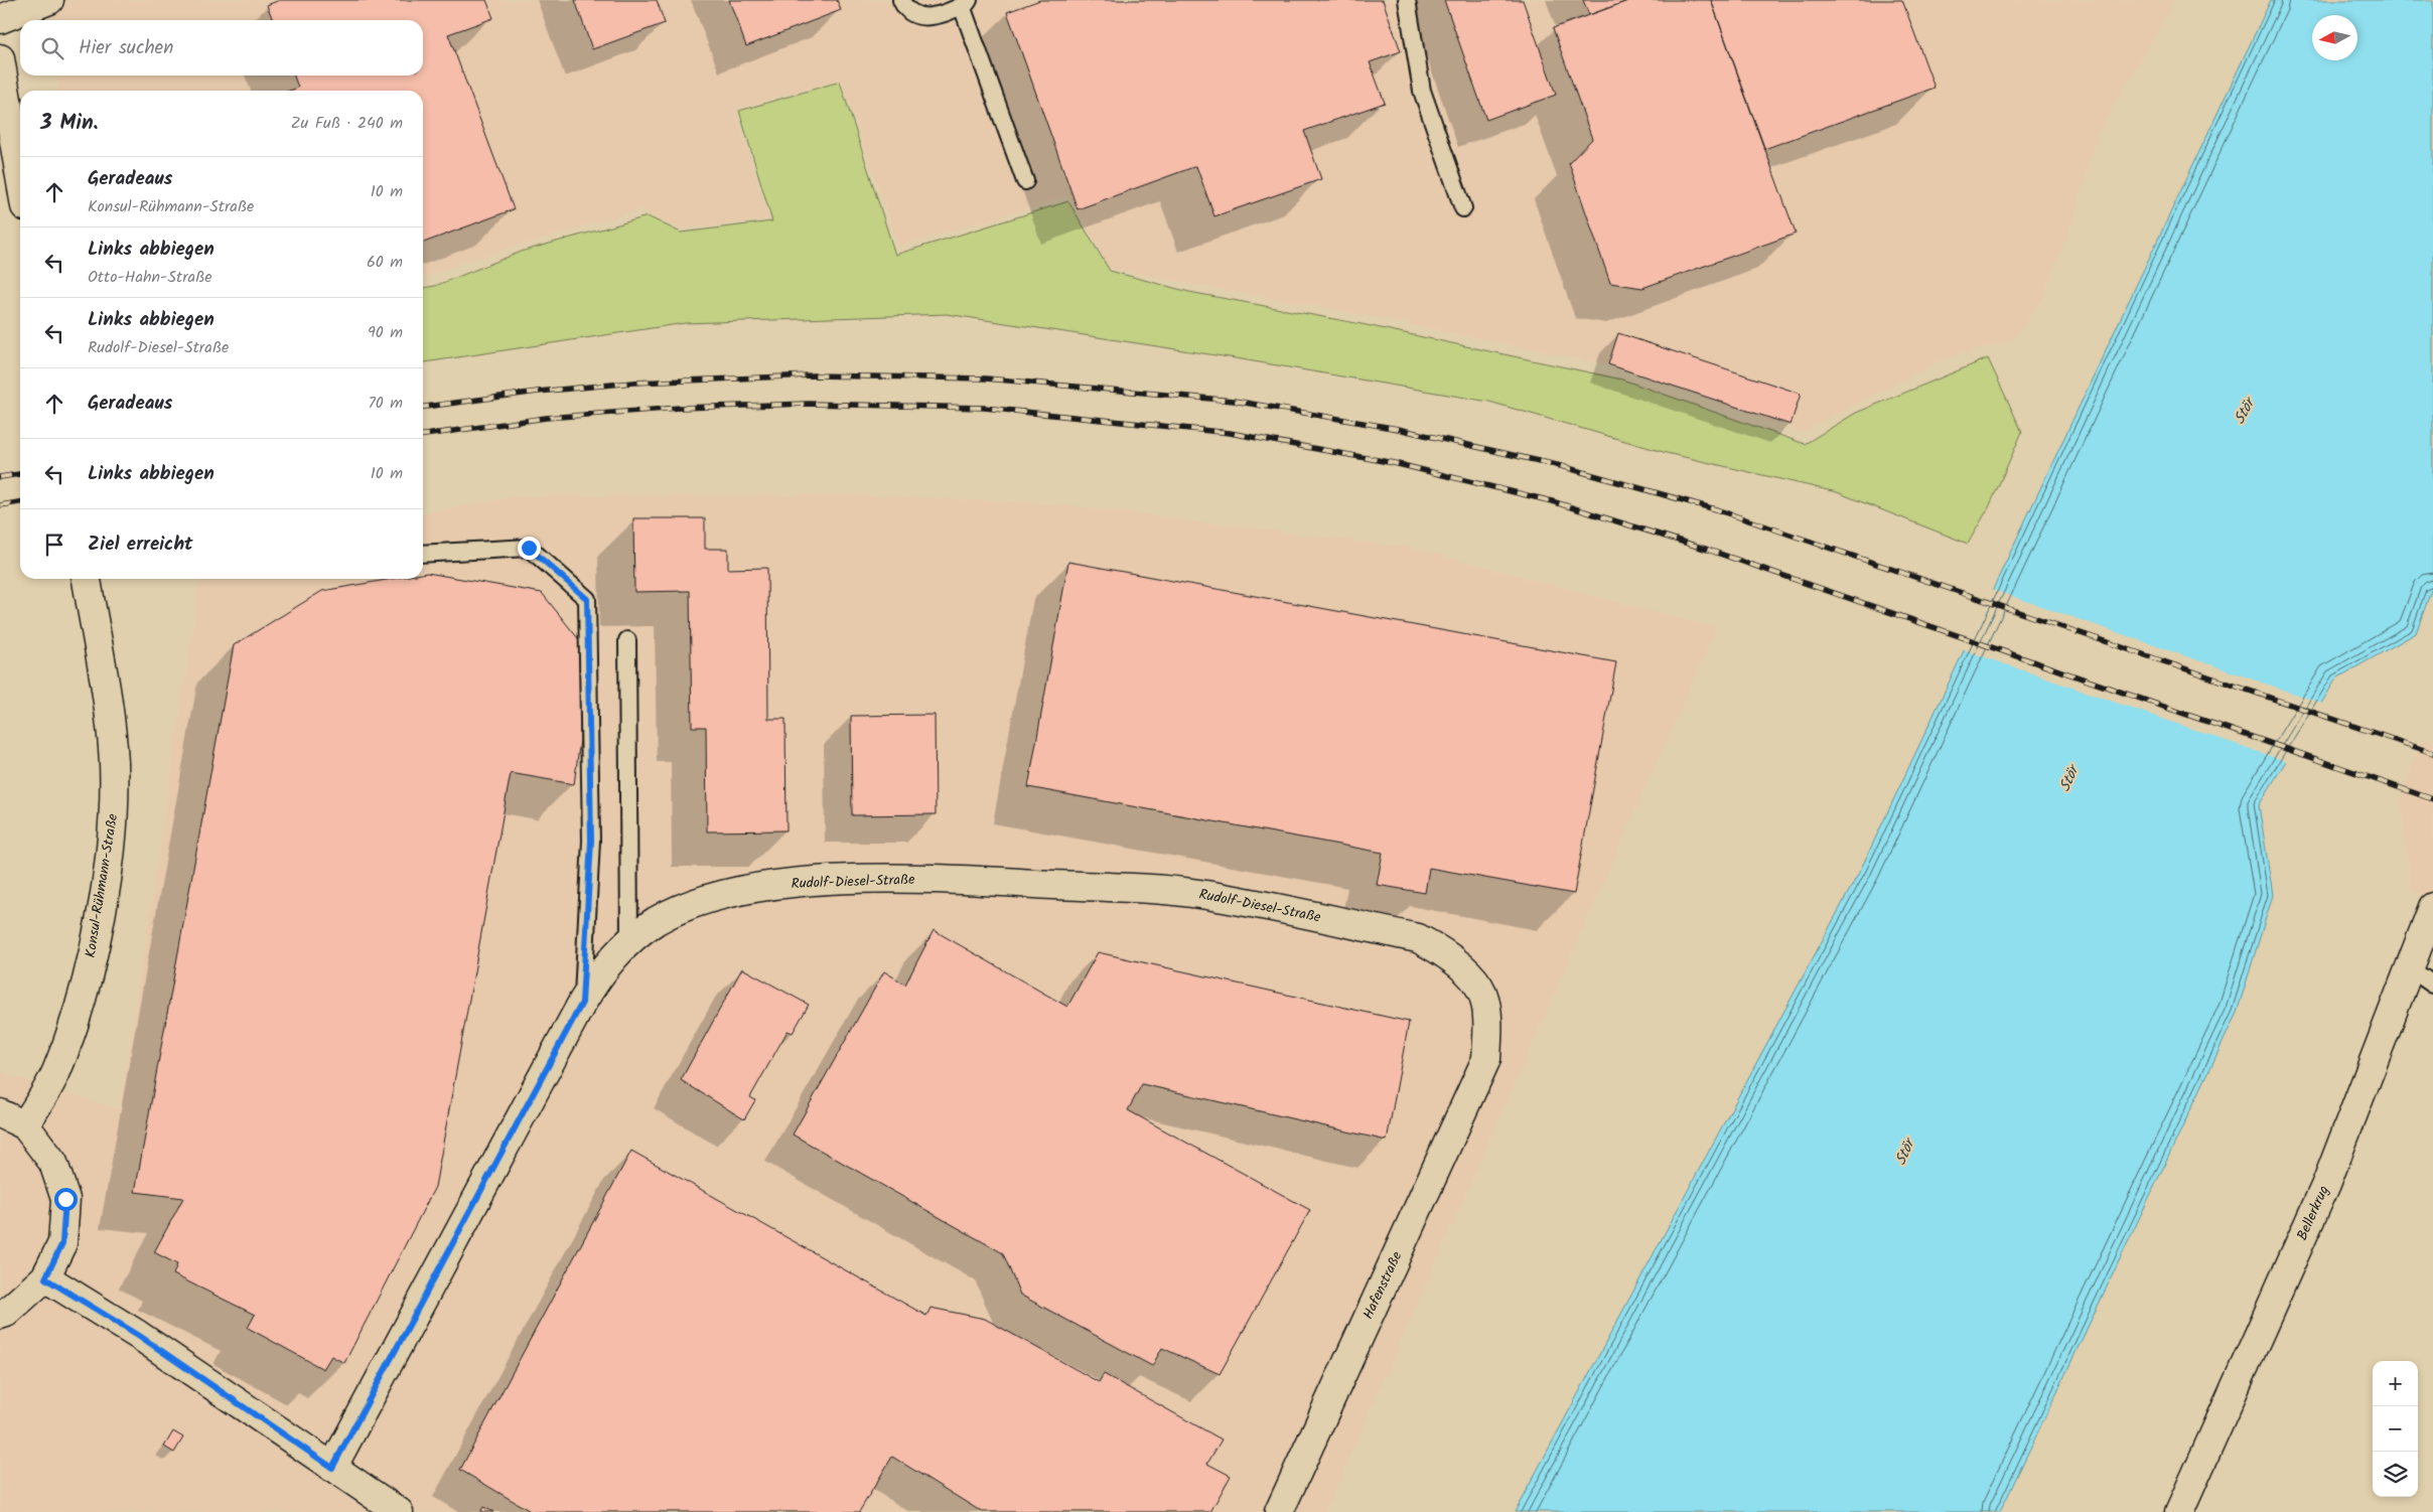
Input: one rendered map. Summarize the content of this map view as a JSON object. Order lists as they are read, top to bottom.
{
  "streets": {
    "street": [
      "Rudolf-Diesel-Straße",
      "Konsul-Rühmann-Straße",
      "Bellerkrug",
      "Hafenstraße"
    ]
  },
  "crossings": [
    ["Rudolf-Diesel-Straße", "Hafenstraße"]
  ],
  "water": ["Stör"],
  "north": "left",
  "page": {
    "search": "Hier suchen",
    "heading": ["3 Min.", "Zu Fuß · 240 m"],
    "list": [
      ["Geradeaus", "Konsul-Rühmann-Straße", "10 m"],
      ["Links abbiegen", "Otto-Hahn-Straße", "60 m"],
      ["Links abbiegen", "Rudolf-Diesel-Straße", "90 m"],
      ["Geradeaus", "70 m"],
      ["Links abbiegen", "10 m"],
      "Ziel erreicht"
    ],
    "map_buttons": ["+", "−"]
  }
}
